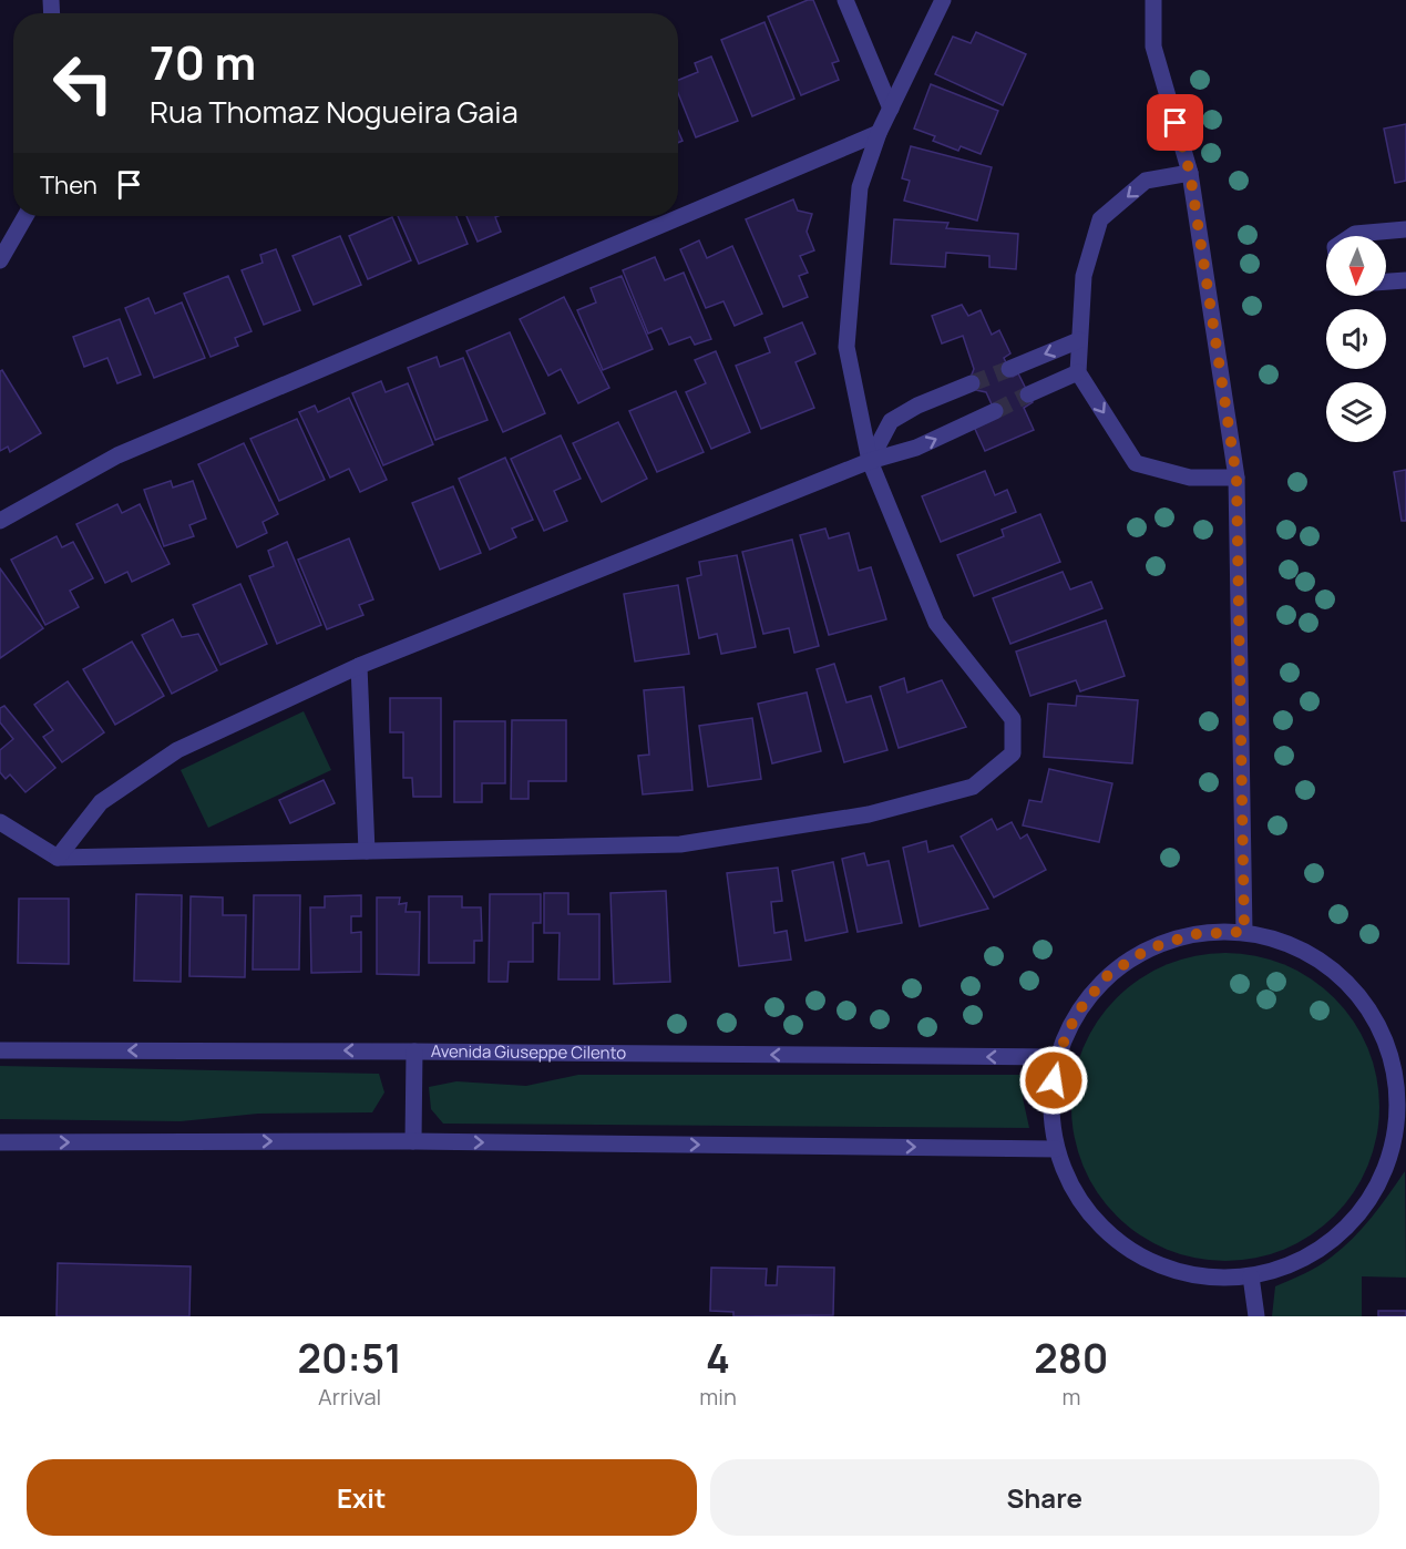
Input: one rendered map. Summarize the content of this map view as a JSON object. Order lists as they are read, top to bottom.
{
  "streets": {
    "street": ["Avenida Giuseppe Cilento"]
  },
  "north": "bottom",
  "page": {
    "turn": ["70 m", "Rua Thomaz Nogueira Gaia"],
    "then": "Then",
    "eta": [
      "20:51",
      "Arrival",
      "4",
      "min",
      "280",
      "m"
    ],
    "buttons": ["Exit", "Share"]
  }
}
